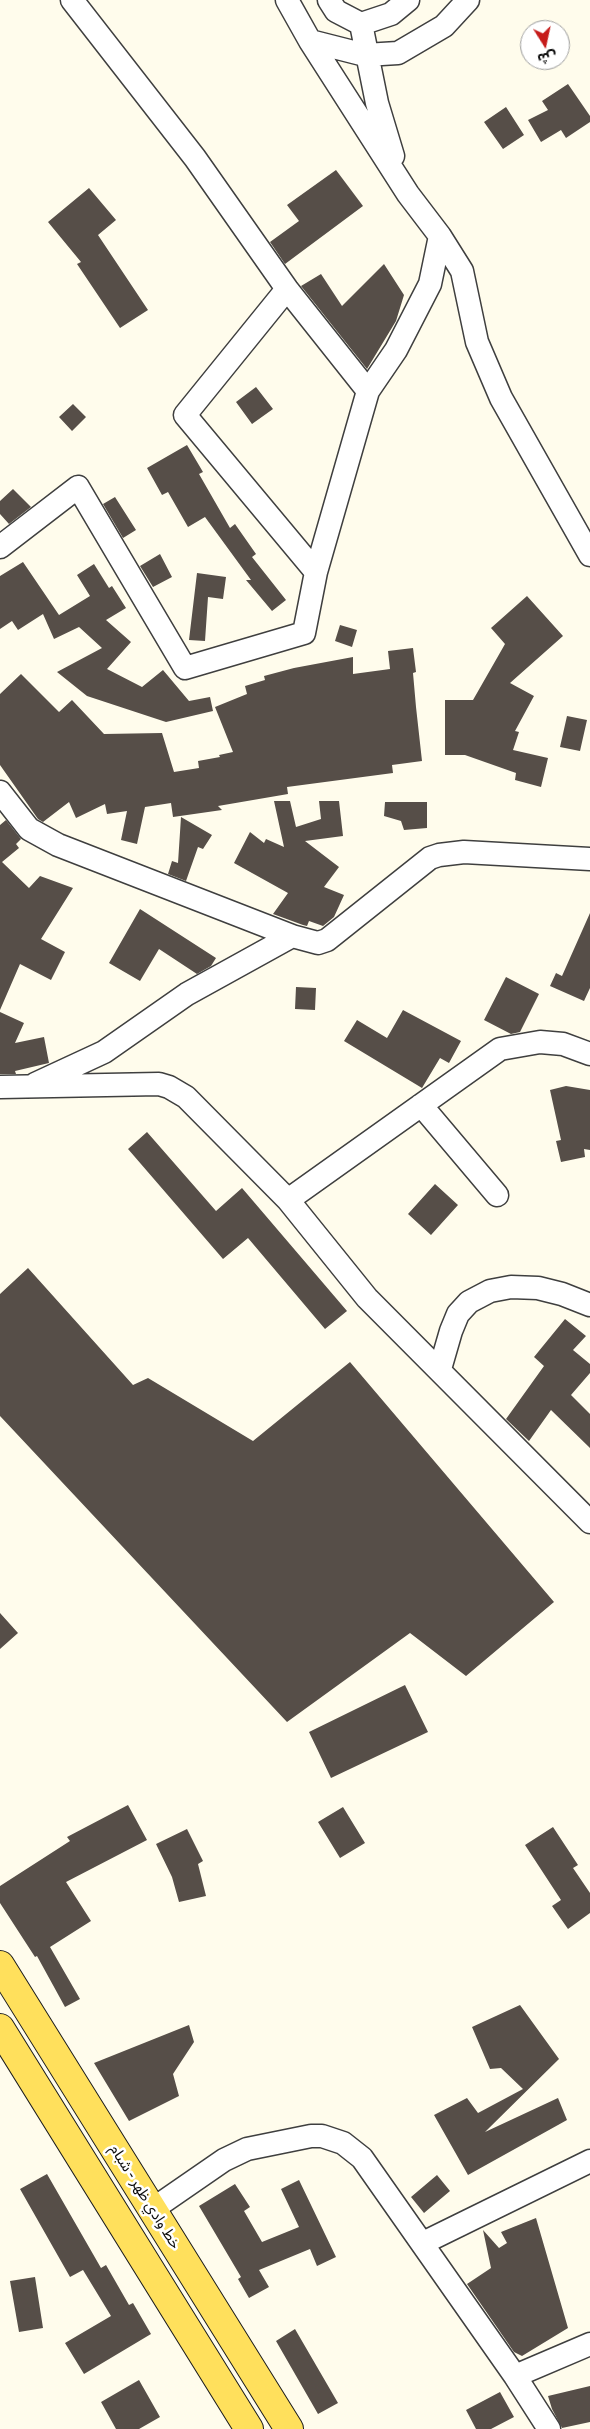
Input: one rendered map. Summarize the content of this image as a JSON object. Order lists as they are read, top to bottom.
{
  "streets": {
    "main road": ["خط وادي ظهر - شبام"]
  },
  "north": "bottom"
}
